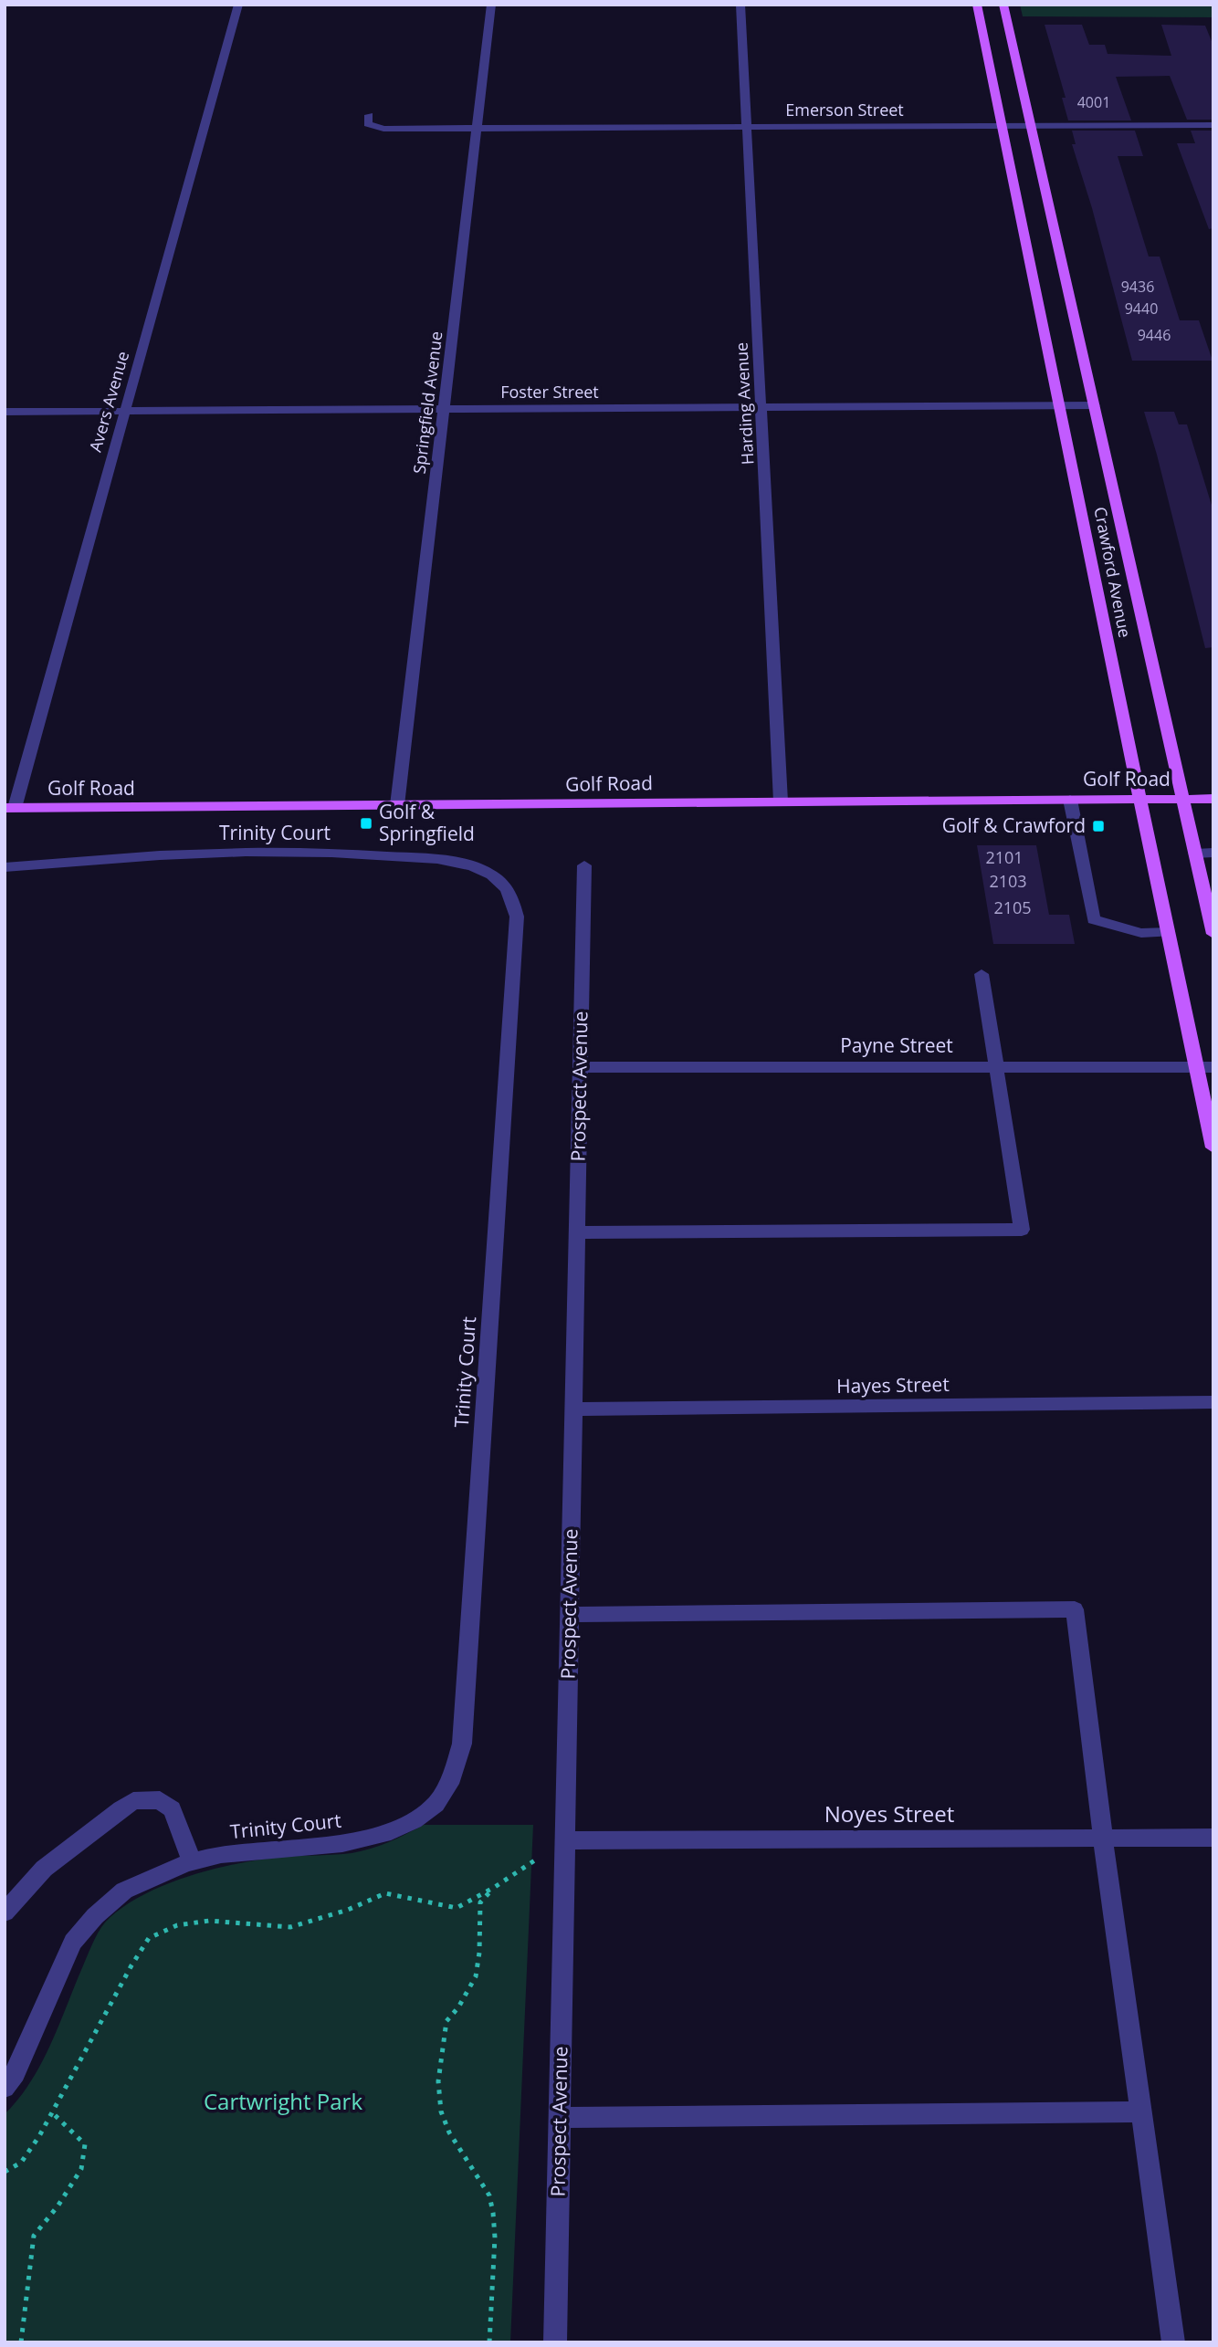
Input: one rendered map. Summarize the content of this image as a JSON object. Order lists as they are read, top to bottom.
{
  "streets": {
    "main road": ["Crawford Avenue", "Golf Road"],
    "street": [
      "Emerson Street",
      "Foster Street",
      "Avers Avenue",
      "Springfield Avenue",
      "Harding Avenue",
      "Trinity Court",
      "Payne Street",
      "Prospect Avenue",
      "Hayes Street",
      "Noyes Street"
    ]
  },
  "crossings": [
    ["Emerson Street", "Springfield Avenue"],
    ["Emerson Street", "Harding Avenue"],
    ["Emerson Street", "Crawford Avenue"],
    ["Foster Street", "Avers Avenue"],
    ["Foster Street", "Springfield Avenue"],
    ["Foster Street", "Harding Avenue"],
    ["Foster Street", "Crawford Avenue"],
    ["Avers Avenue", "Golf Road"],
    ["Springfield Avenue", "Golf Road"],
    ["Harding Avenue", "Golf Road"],
    ["Crawford Avenue", "Golf Road"],
    ["Crawford Avenue", "Payne Street"],
    ["Payne Street", "Prospect Avenue"],
    ["Prospect Avenue", "Hayes Street"],
    ["Prospect Avenue", "Noyes Street"]
  ],
  "parks": ["Cartwright Park"],
  "places": {
    "transit": ["Golf & Springfield", "Golf & Crawford"]
  },
  "house_numbers": [
    "4001",
    "9436",
    "9440",
    "9446",
    "2101",
    "2103",
    "2105"
  ]
}
